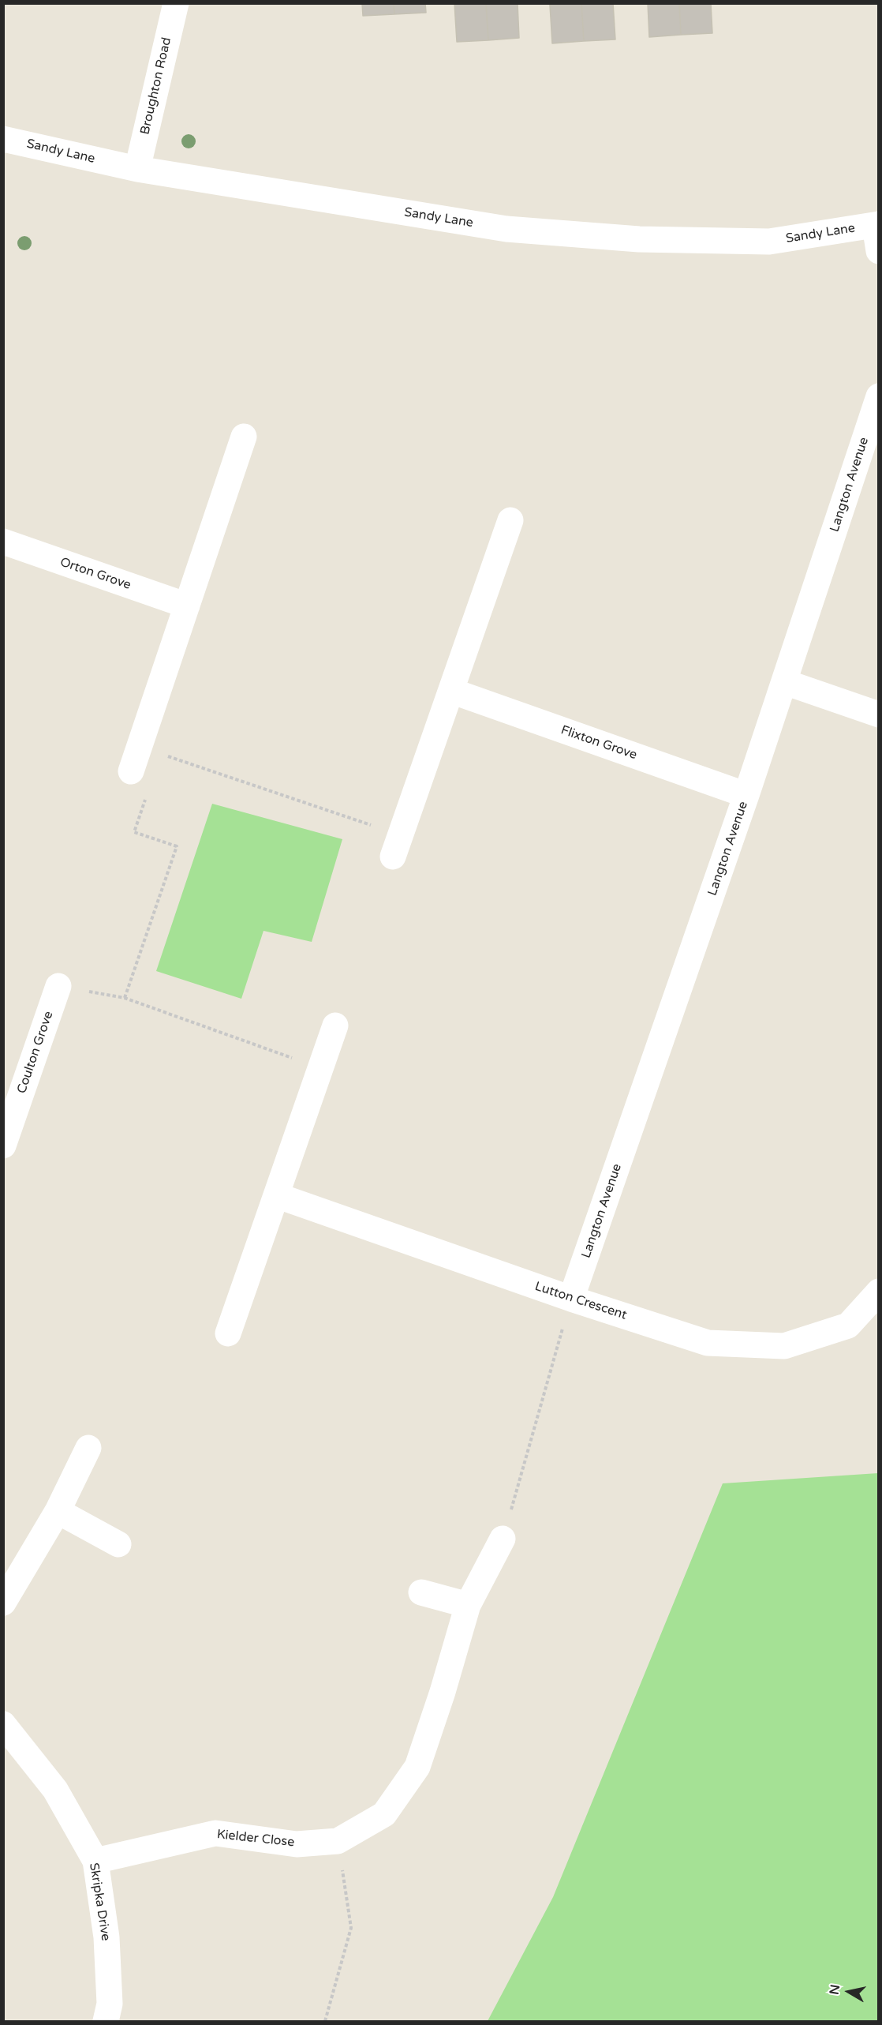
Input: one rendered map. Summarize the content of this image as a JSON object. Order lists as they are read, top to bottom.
{
  "streets": {
    "street": [
      "Broughton Road",
      "Sandy Lane",
      "Langton Avenue",
      "Orton Grove",
      "Flixton Grove",
      "Coulton Grove",
      "Lutton Crescent",
      "Kielder Close",
      "Skripka Drive"
    ]
  },
  "crossings": [
    ["Broughton Road", "Sandy Lane"],
    ["Langton Avenue", "Flixton Grove"],
    ["Langton Avenue", "Lutton Crescent"],
    ["Kielder Close", "Skripka Drive"]
  ],
  "north": "left"
}
